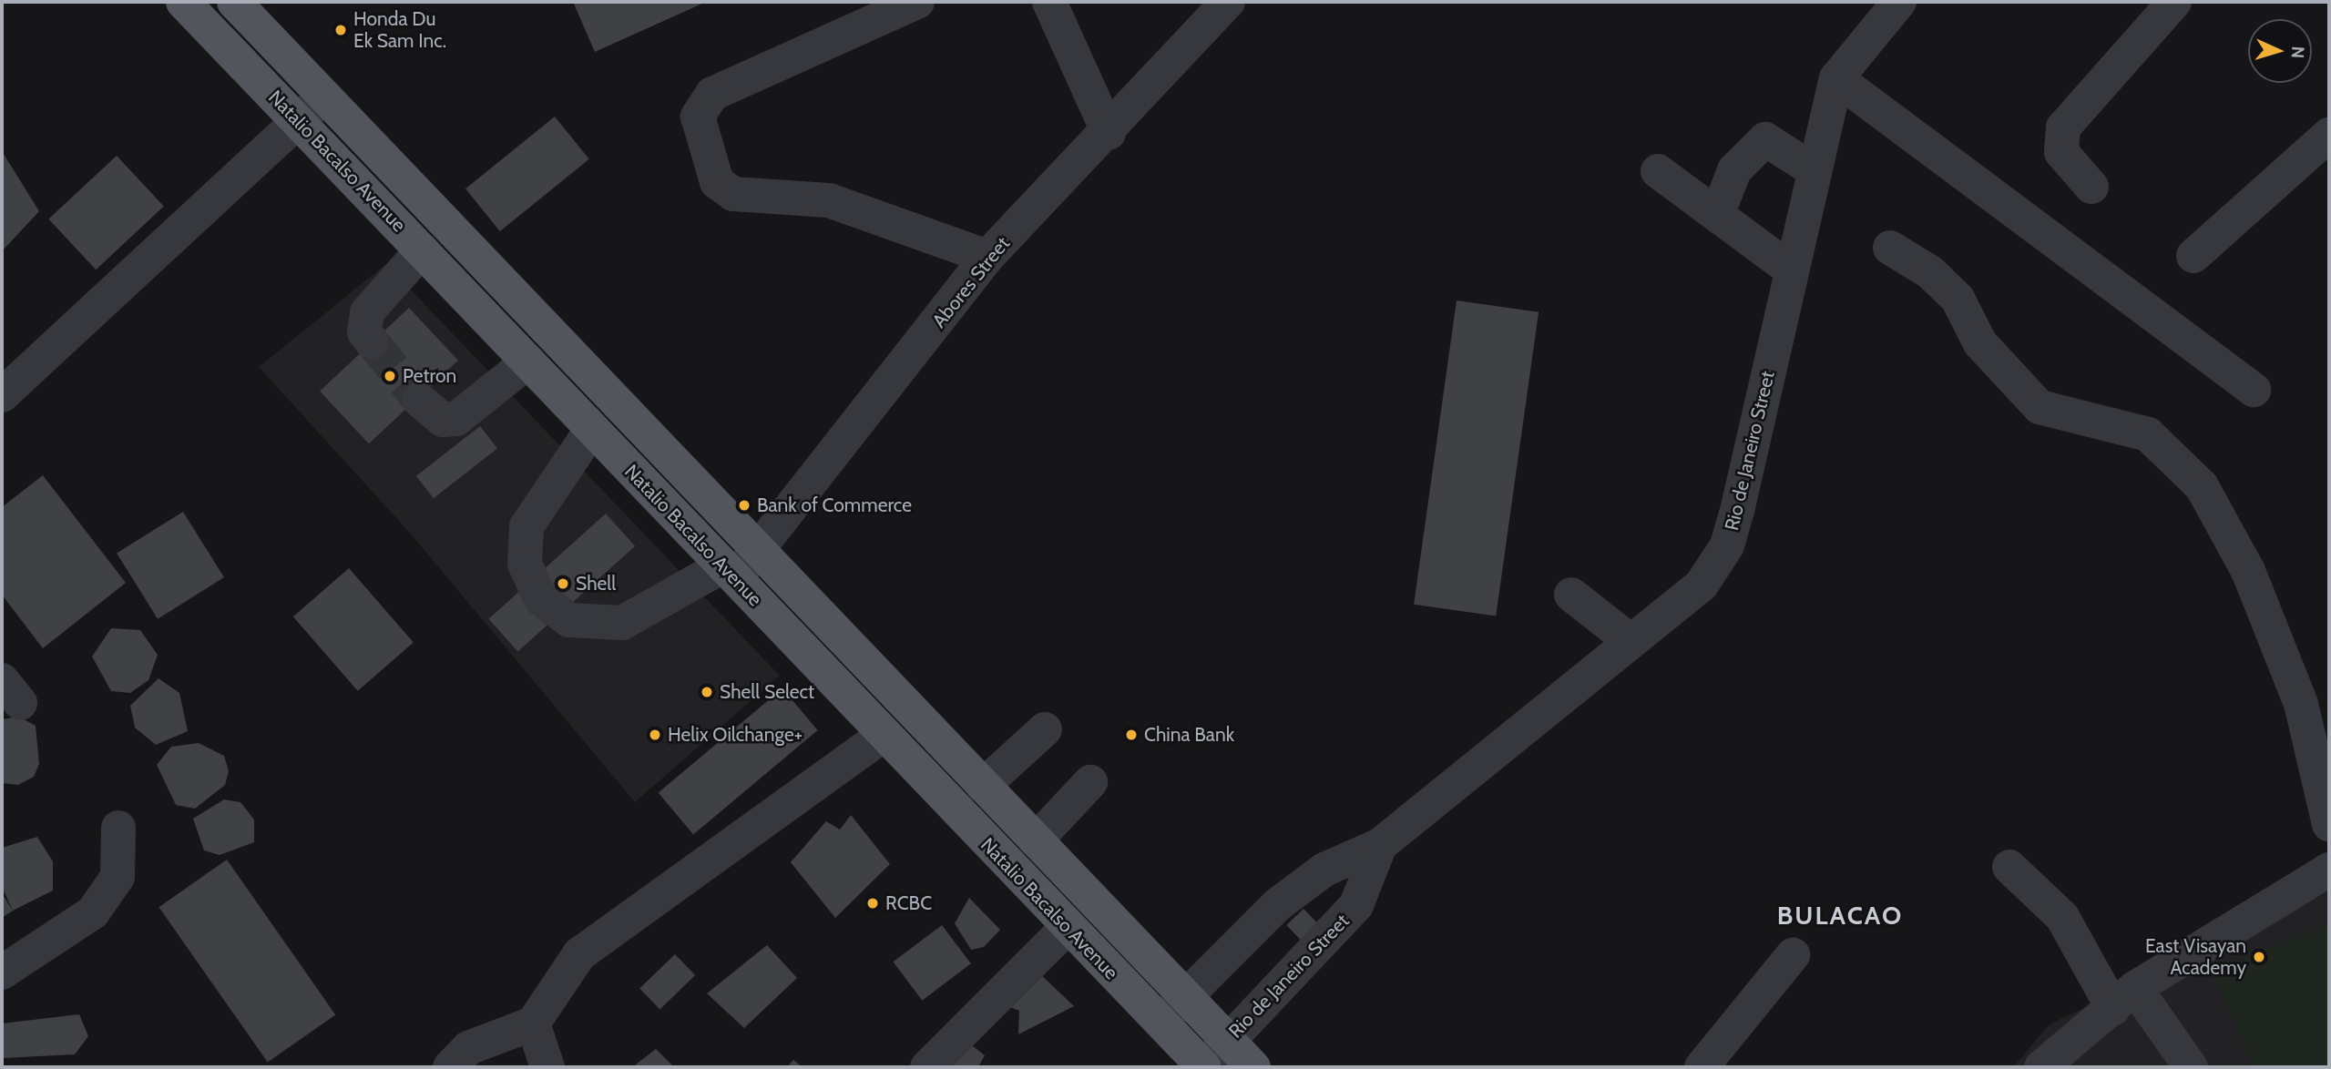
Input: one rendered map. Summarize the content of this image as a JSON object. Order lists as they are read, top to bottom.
{
  "streets": {
    "main road": ["Natalio Bacalso Avenue"],
    "street": ["Abores Street", "Rio de Janeiro Street"]
  },
  "crossings": [
    ["Natalio Bacalso Avenue", "Abores Street"],
    ["Natalio Bacalso Avenue", "Rio de Janeiro Street"]
  ],
  "districts": ["BULACAO"],
  "places": [
    "Honda Du Ek Sam Inc.",
    "Petron",
    "Bank of Commerce",
    "Shell",
    "Shell Select",
    "Helix Oilchange+",
    "China Bank",
    "RCBC",
    "East Visayan Academy"
  ],
  "north": "right"
}
